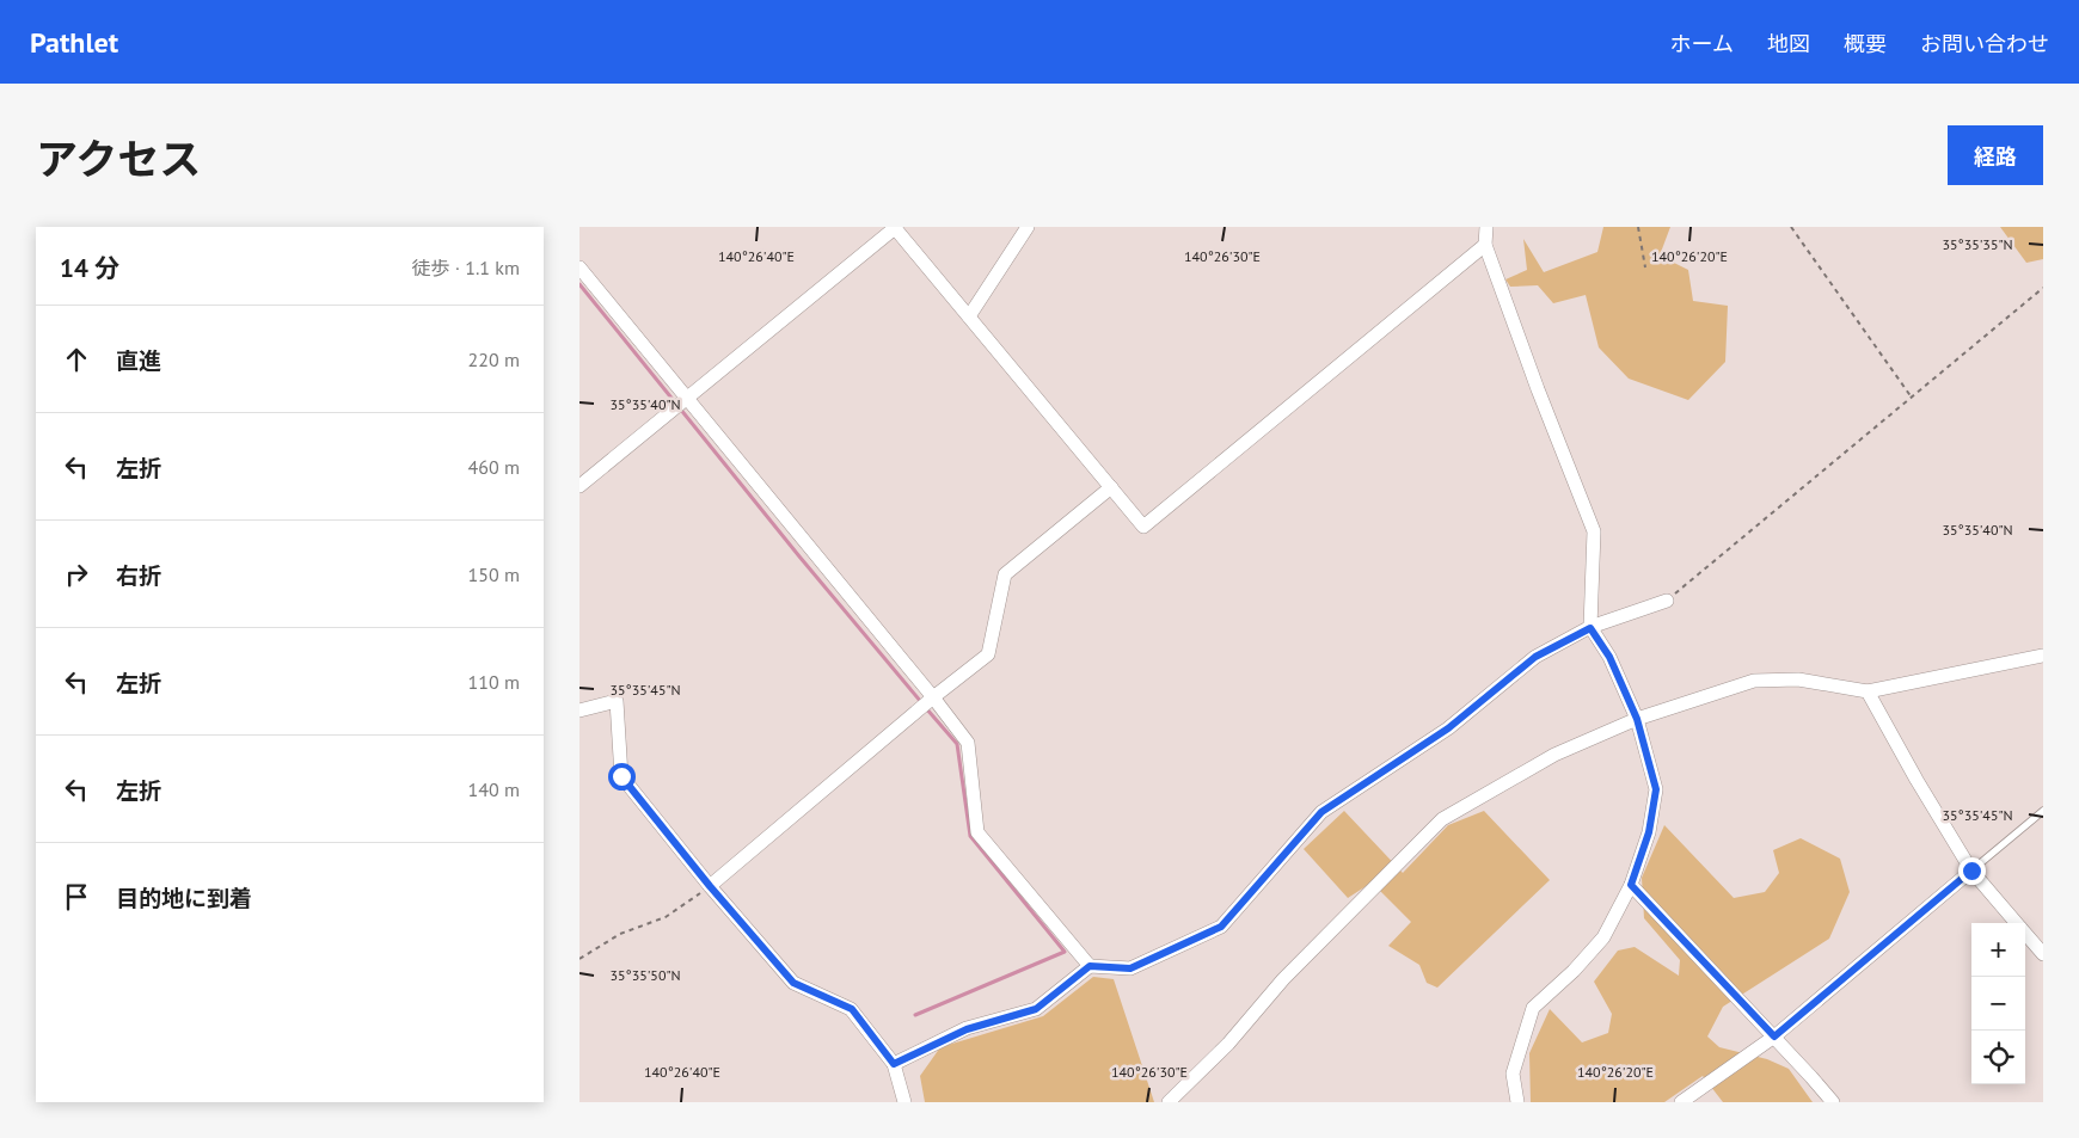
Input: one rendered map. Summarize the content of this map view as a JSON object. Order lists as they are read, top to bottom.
{
  "page": {
    "header": "Pathlet",
    "nav": [
      "ホーム",
      "地図",
      "概要",
      "お問い合わせ"
    ],
    "title": "アクセス",
    "buttons": "経路",
    "heading": ["14 分", "徒歩 · 1.1 km"],
    "list": [
      ["直進", "220 m"],
      ["左折", "460 m"],
      ["右折", "150 m"],
      ["左折", "110 m"],
      ["左折", "140 m"],
      "目的地に到着"
    ],
    "map_buttons": ["+", "−"]
  },
  "coordinates": [
    "35°35'35\"N",
    "140°26'40\"E",
    "140°26'30\"E",
    "140°26'20\"E",
    "35°35'40\"N",
    "35°35'45\"N",
    "35°35'50\"N"
  ]
}
